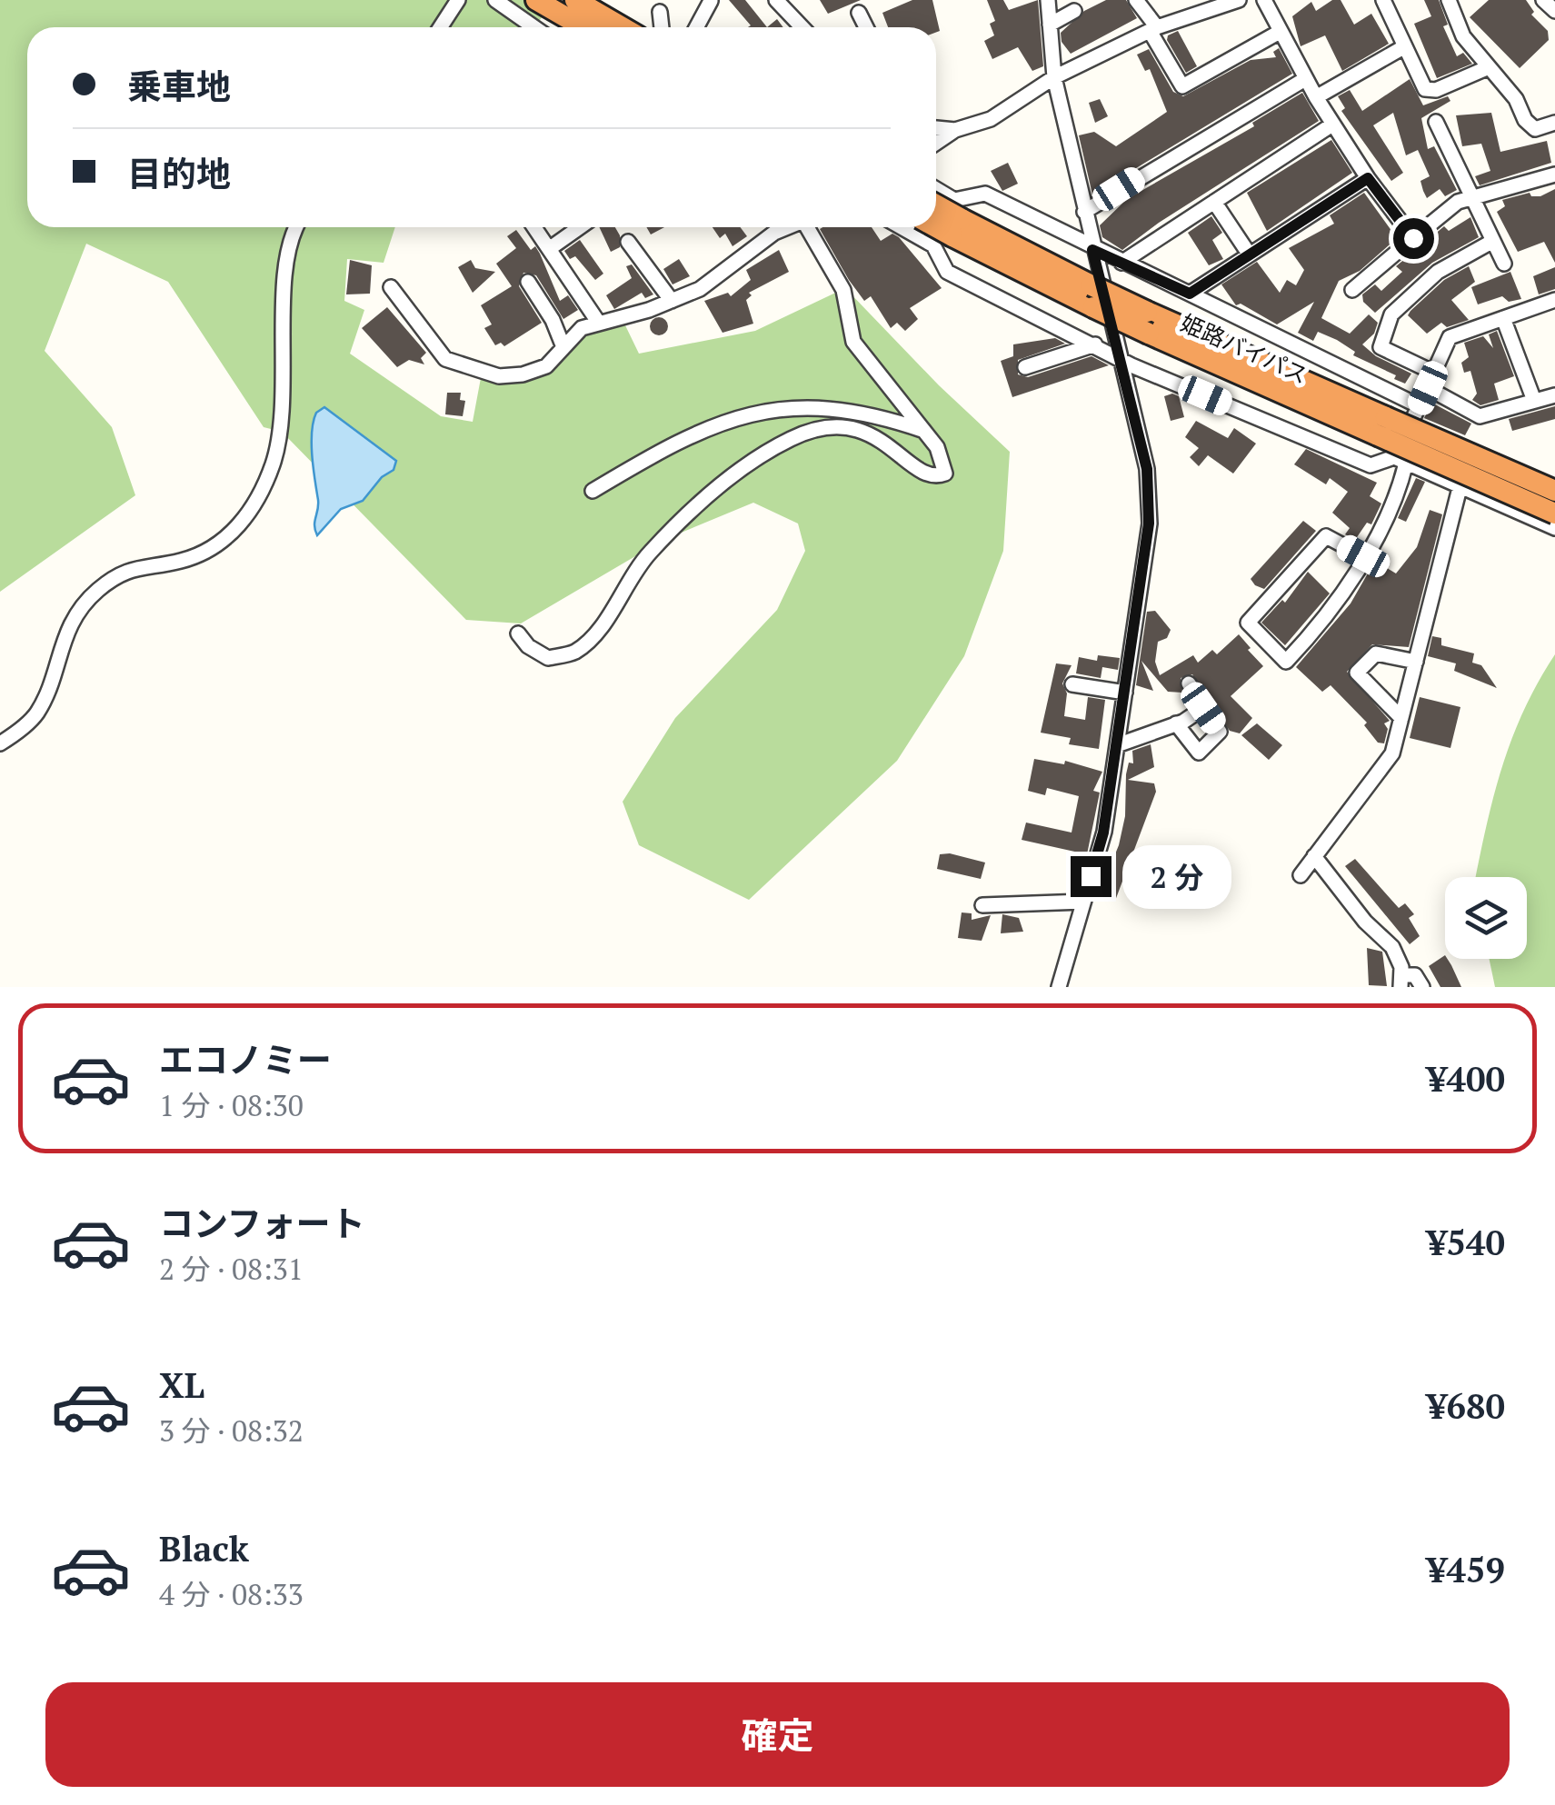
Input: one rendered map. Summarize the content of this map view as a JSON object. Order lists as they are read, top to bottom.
{
  "streets": {
    "highway": ["姫路バイパス"]
  },
  "page": {
    "banner": ["乗車地", "目的地"],
    "bubble": "2 分",
    "list": [
      {
        "name": "エコノミー",
        "note": "1 分 · 08:30",
        "value": "¥400"
      },
      {
        "name": "コンフォート",
        "note": "2 分 · 08:31",
        "value": "¥540"
      },
      {
        "name": "XL",
        "note": "3 分 · 08:32",
        "value": "¥680"
      },
      {
        "name": "Black",
        "note": "4 分 · 08:33",
        "value": "¥459"
      }
    ],
    "buttons": "確定"
  }
}
